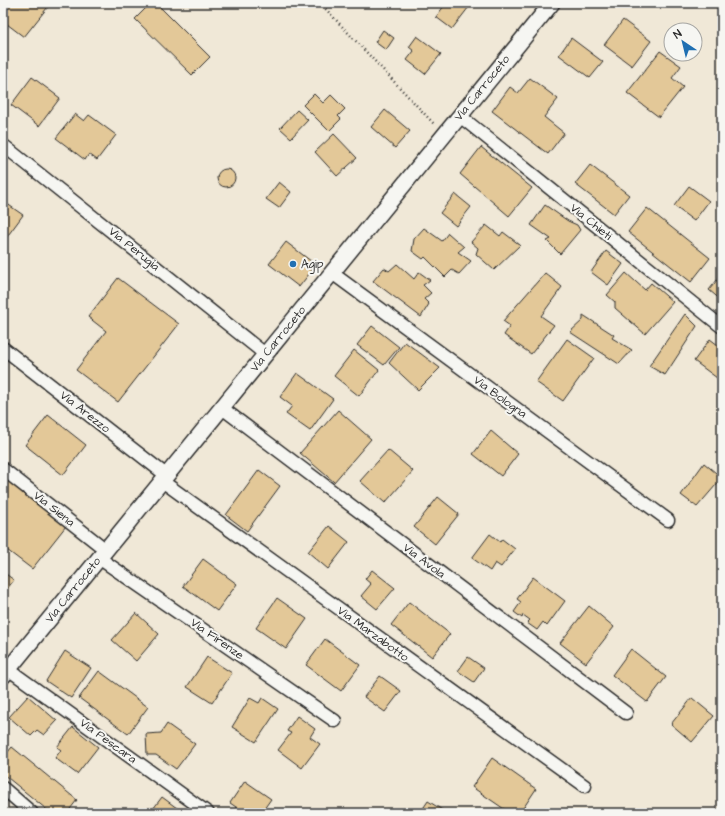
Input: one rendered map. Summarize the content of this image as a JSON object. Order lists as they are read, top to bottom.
{
  "streets": {
    "street": [
      "Via Carroceto",
      "Via Chieti",
      "Via Perugia",
      "Via Bologna",
      "Via Arezzo",
      "Via Siena",
      "Via Avola",
      "Via Marzabotto",
      "Via Firenze",
      "Via Pescara"
    ]
  },
  "crossings": [
    ["Via Carroceto", "Via Chieti"],
    ["Via Carroceto", "Via Perugia"],
    ["Via Carroceto", "Via Bologna"],
    ["Via Carroceto", "Via Arezzo"],
    ["Via Carroceto", "Via Siena"],
    ["Via Carroceto", "Via Avola"],
    ["Via Carroceto", "Via Marzabotto"],
    ["Via Carroceto", "Via Firenze"],
    ["Via Carroceto", "Via Pescara"],
    ["Via Arezzo", "Via Marzabotto"],
    ["Via Siena", "Via Firenze"]
  ],
  "places": ["Agip"],
  "north": "top left"
}
